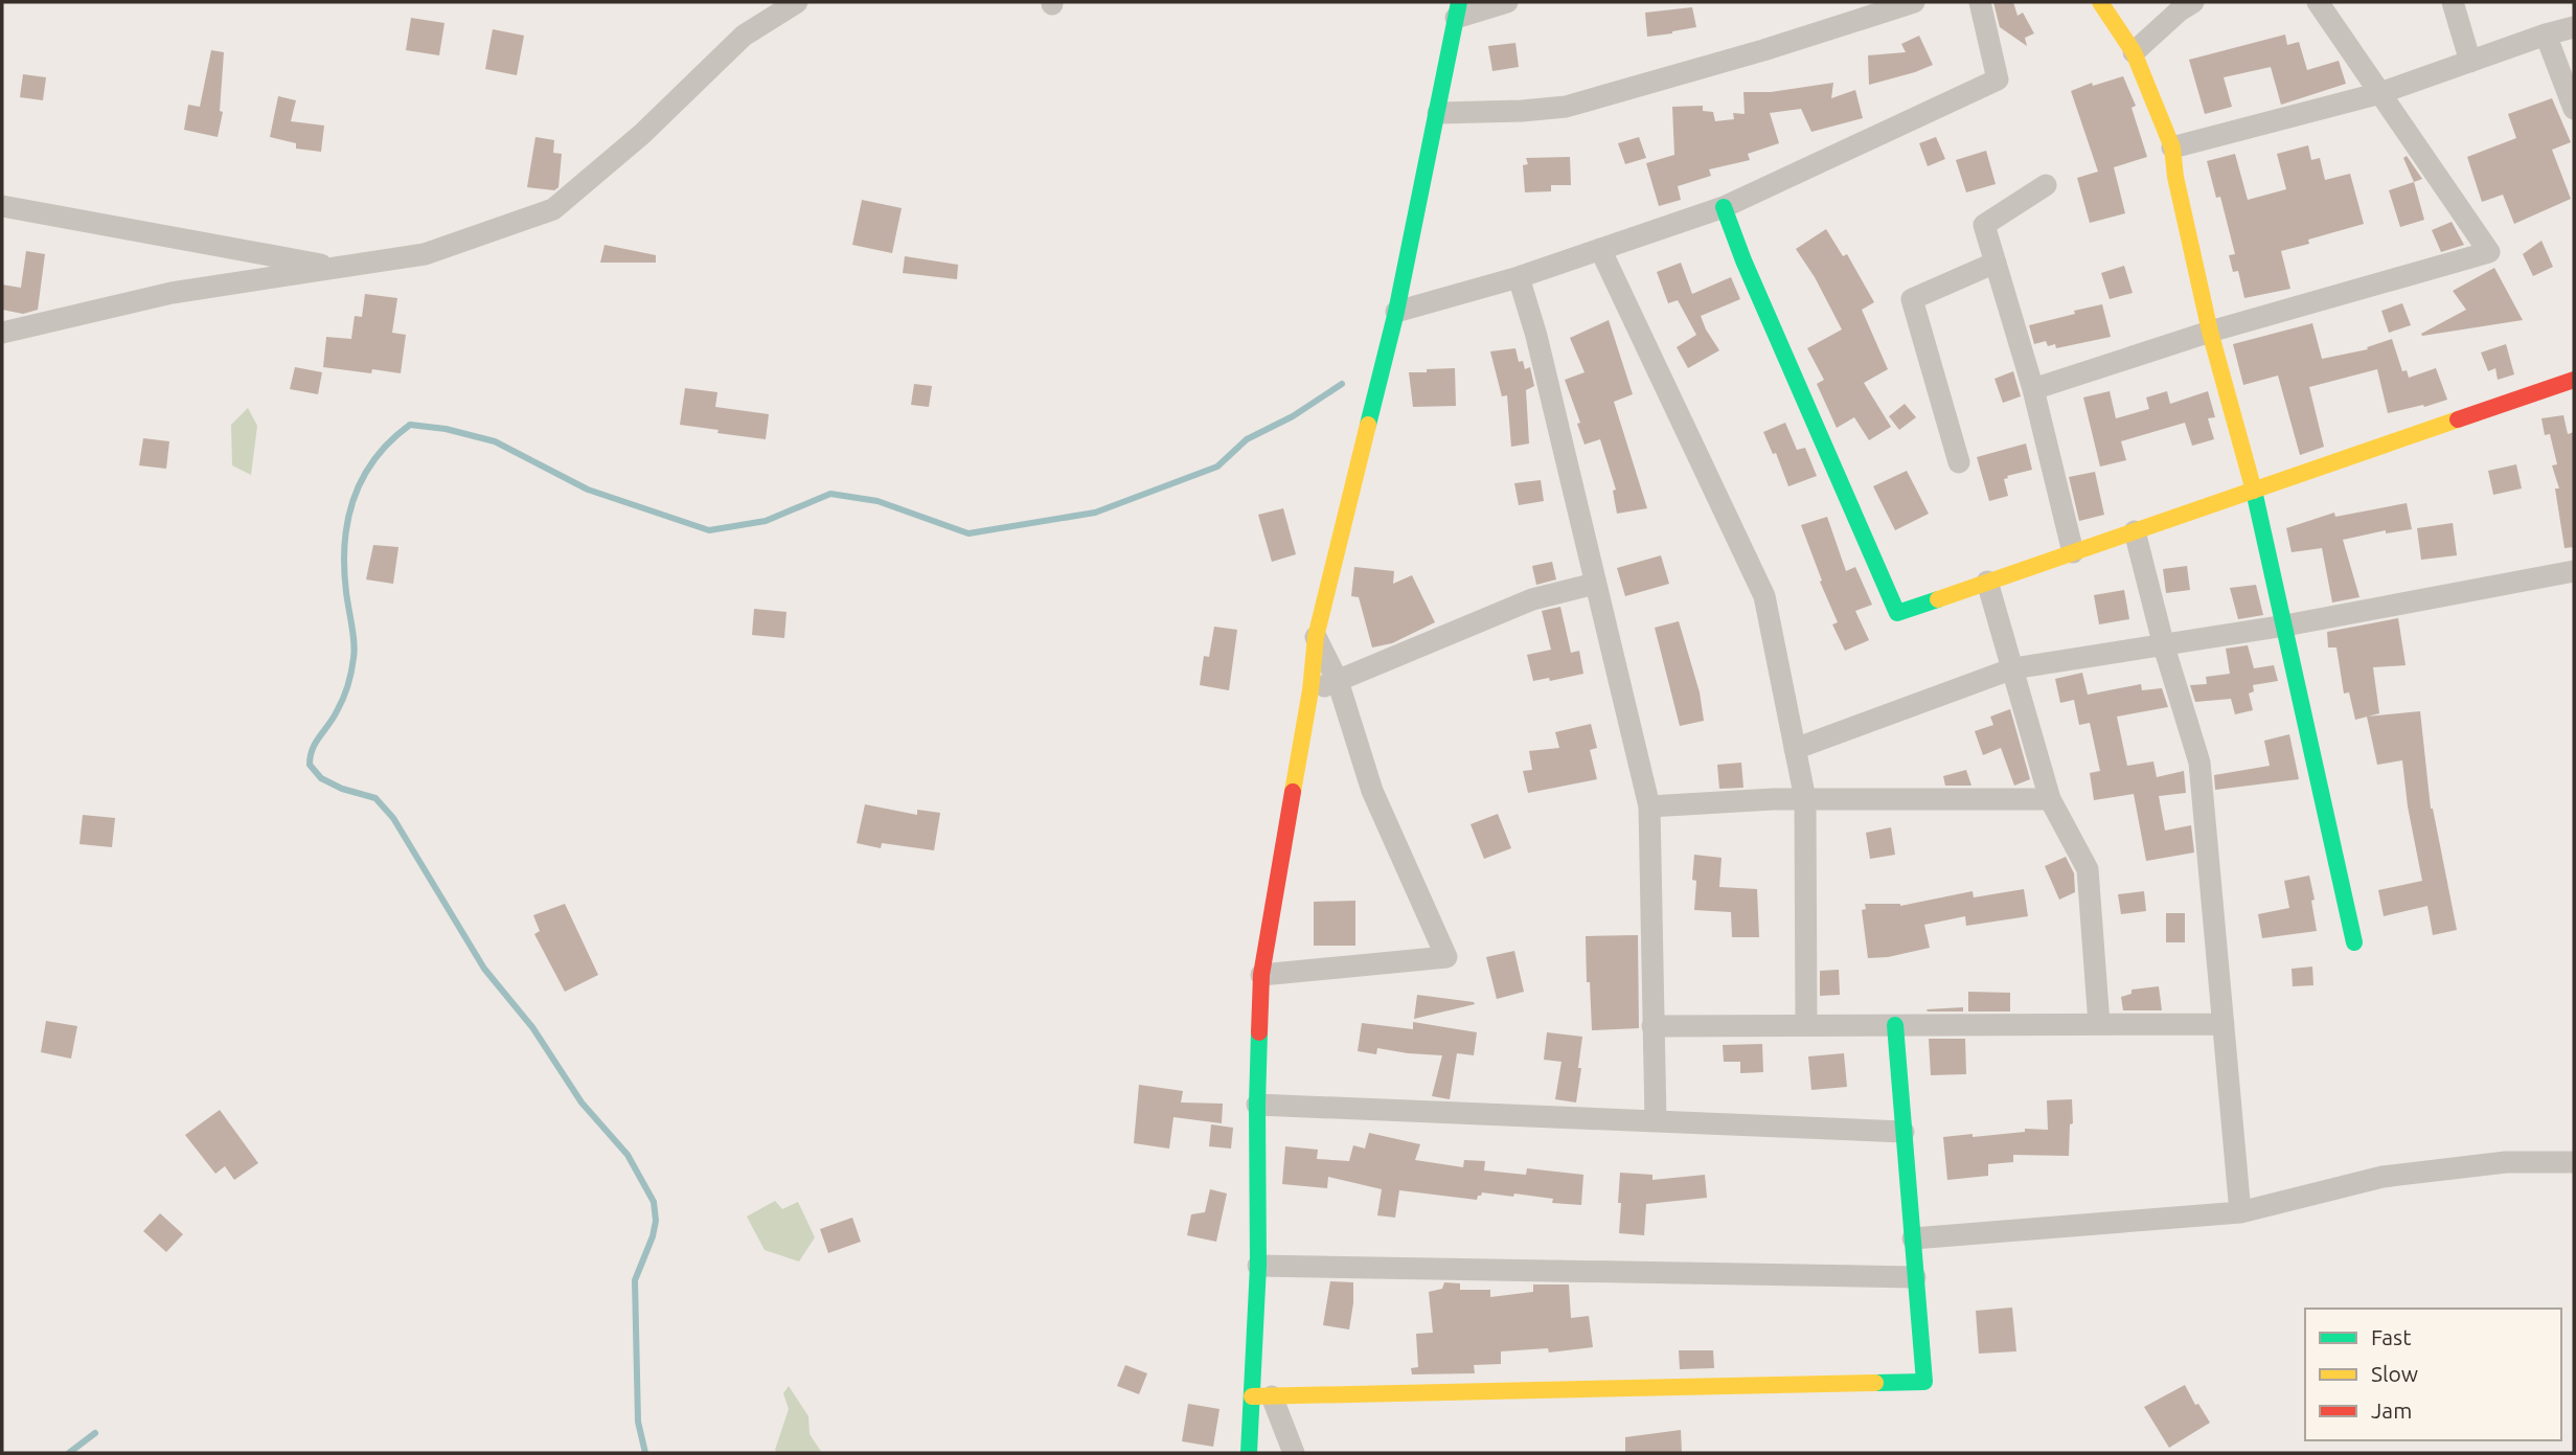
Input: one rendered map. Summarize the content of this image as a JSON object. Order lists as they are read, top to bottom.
{
  "legend": ["Fast", "Slow", "Jam"]
}
